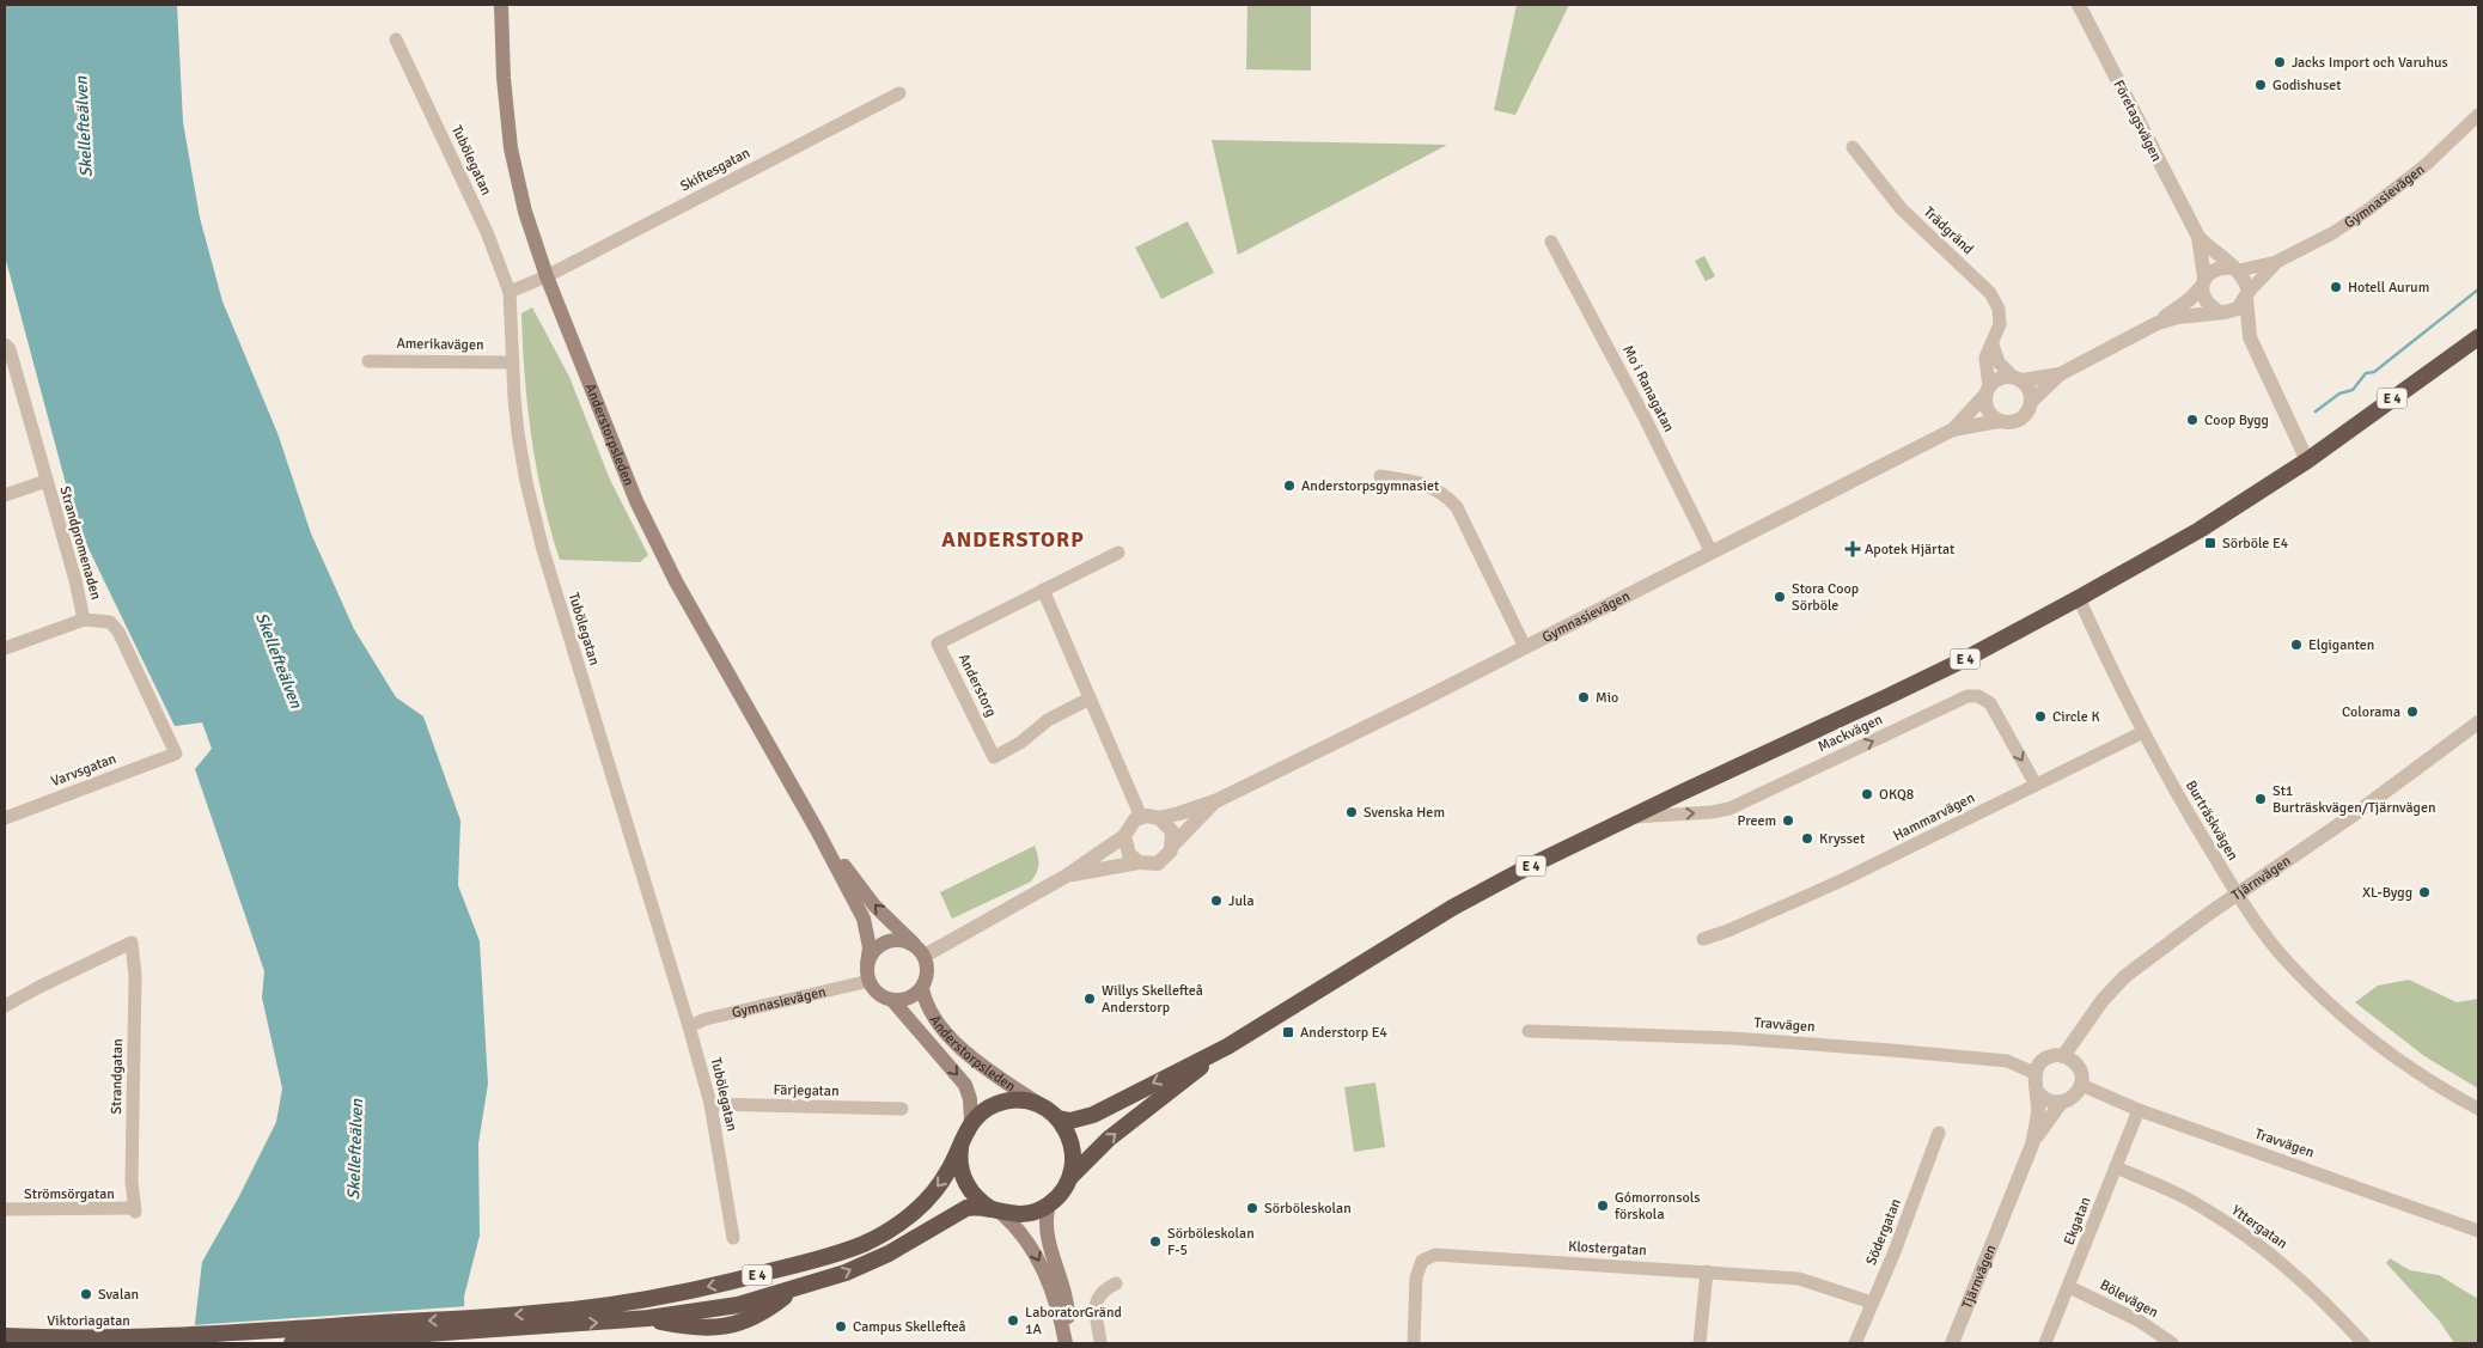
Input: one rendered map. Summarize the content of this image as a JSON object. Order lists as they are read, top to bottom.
{
  "streets": {
    "highway": ["E 4", "Viktoriagatan"],
    "main road": ["Anderstorpsleden"],
    "street": [
      "Företagsvägen",
      "Tubölegatan",
      "Skiftesgatan",
      "Gymnasievägen",
      "Trädgränd",
      "Amerikavägen",
      "Mo i Ranagatan",
      "Strandpromenaden",
      "Anderstorg",
      "Mackvägen",
      "Varvsgatan",
      "Hammarvägen",
      "Burträskvägen",
      "Tjärnvägen",
      "Travvägen",
      "Strandgatan",
      "Färjegatan",
      "Strömsörgatan",
      "Ekgatan",
      "Yttergatan",
      "Södergatan",
      "Klostergatan",
      "Bölevägen"
    ]
  },
  "crossings": [
    ["Tubölegatan", "Skiftesgatan"],
    ["Tubölegatan", "Gymnasievägen"],
    ["Tubölegatan", "Amerikavägen"],
    ["Tubölegatan", "Färjegatan"],
    ["Skiftesgatan", "Anderstorpsleden"],
    ["Gymnasievägen", "Trädgränd"],
    ["Gymnasievägen", "Mo i Ranagatan"],
    ["Gymnasievägen", "Anderstorpsleden"],
    ["E 4", "Anderstorpsleden"],
    ["E 4", "Mackvägen"],
    ["E 4", "Burträskvägen"],
    ["E 4", "Viktoriagatan"],
    ["Strandpromenaden", "Varvsgatan"],
    ["Mackvägen", "Hammarvägen"],
    ["Hammarvägen", "Burträskvägen"],
    ["Burträskvägen", "Tjärnvägen"],
    ["Tjärnvägen", "Travvägen"],
    ["Travvägen", "Ekgatan"],
    ["Strandgatan", "Strömsörgatan"],
    ["Ekgatan", "Yttergatan"],
    ["Ekgatan", "Bölevägen"],
    ["Södergatan", "Klostergatan"]
  ],
  "one_way": ["Mackvägen"],
  "districts": ["ANDERSTORP"],
  "water": ["Skellefteälven"],
  "places": {
    "other": [
      "Jacks Import och Varuhus",
      "Godishuset",
      "Hotell Aurum",
      "Coop Bygg",
      "Anderstorpsgymnasiet",
      "Stora Coop Sörböle",
      "Elgiganten",
      "Mio",
      "Colorama",
      "Circle K",
      "OKQ8",
      "St1 Burträskvägen/Tjärnvägen",
      "Svenska Hem",
      "Preem",
      "Krysset",
      "XL-Bygg",
      "Jula",
      "Willys Skellefteå Anderstorp",
      "Gómorronsols förskola",
      "Sörböleskolan",
      "Sörböleskolan F-5",
      "Svalan",
      "LaboratorGränd 1A",
      "Campus Skellefteå"
    ],
    "transit": ["Sörböle E4", "Anderstorp E4"],
    "health": ["Apotek Hjärtat"]
  }
}
